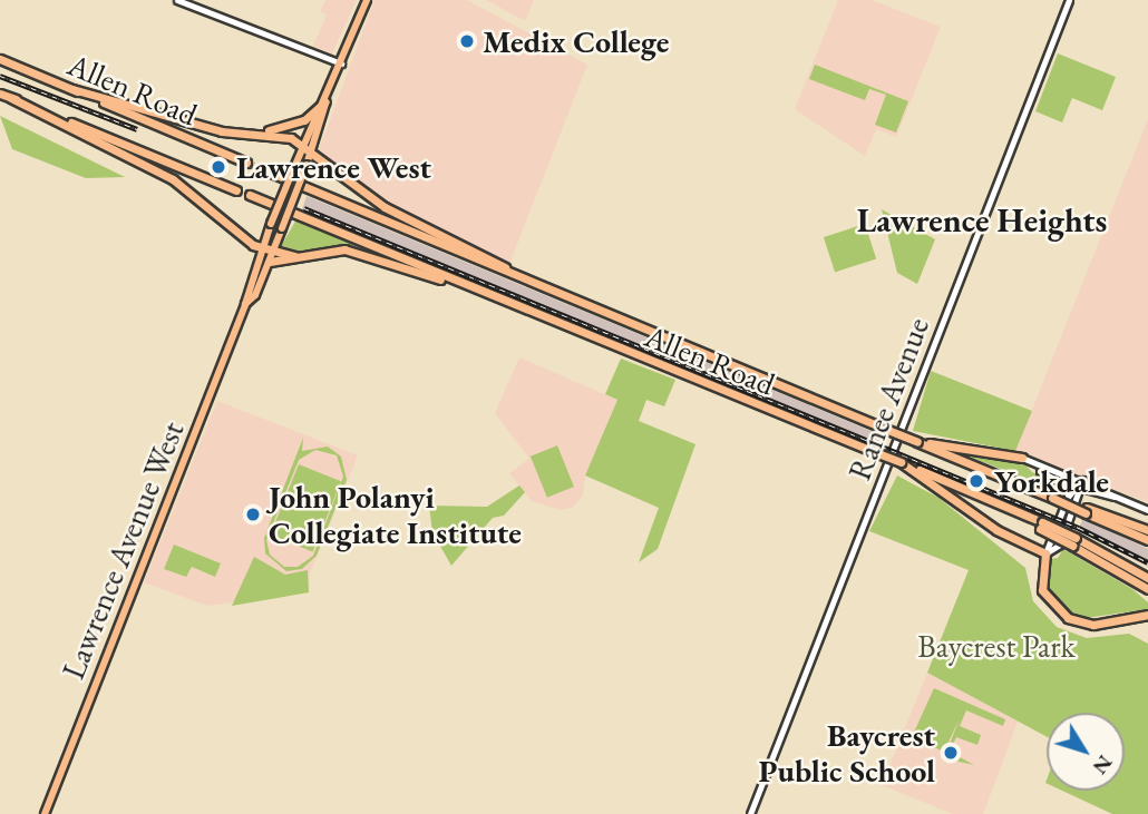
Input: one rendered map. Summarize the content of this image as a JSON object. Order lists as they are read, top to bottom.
{
  "streets": {
    "highway": ["Allen Road"],
    "main road": ["Lawrence Avenue West"],
    "street": ["Ranee Avenue"]
  },
  "districts": ["Lawrence Heights"],
  "parks": ["Baycrest Park"],
  "places": [
    "Medix College",
    "Lawrence West",
    "Yorkdale",
    "John Polanyi Collegiate Institute",
    "Baycrest Public School"
  ],
  "north": "bottom right"
}
